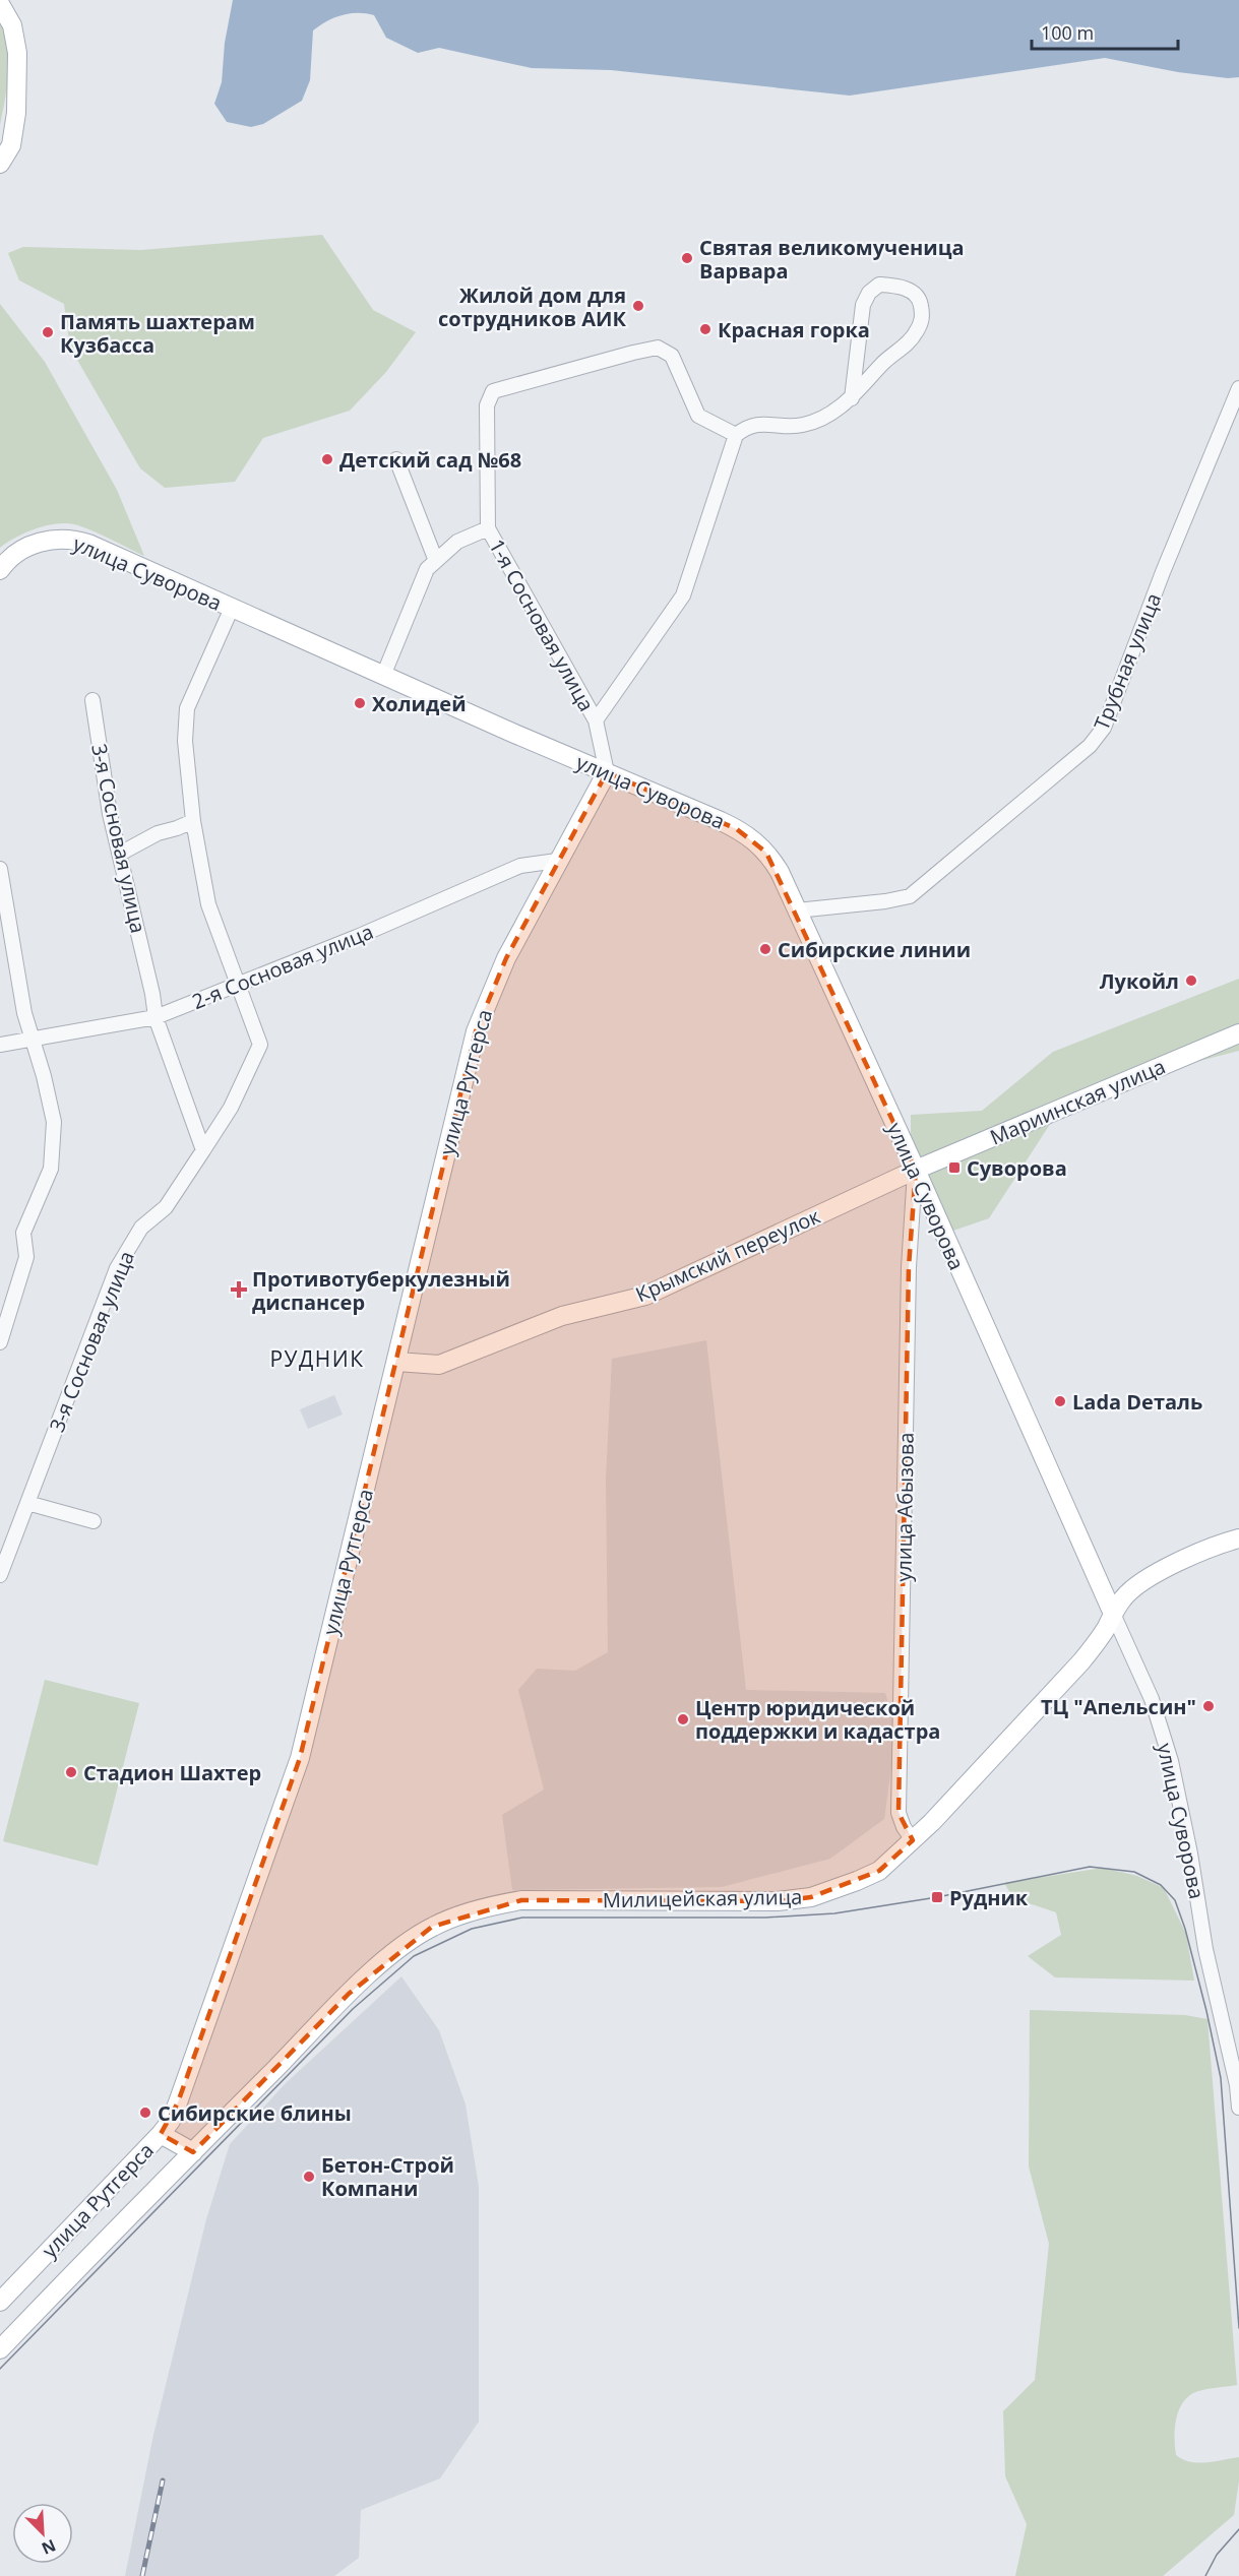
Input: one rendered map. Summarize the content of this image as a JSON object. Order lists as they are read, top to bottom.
{
  "streets": {
    "main road": [
      "улица Суворова",
      "улица Рутгерса",
      "Мариинская улица",
      "Крымский переулок",
      "Милицейская улица"
    ],
    "street": [
      "1-я Сосновая улица",
      "Трубная улица",
      "3-я Сосновая улица",
      "2-я Сосновая улица",
      "улица Абызова"
    ]
  },
  "crossings": [
    ["улица Суворова", "1-я Сосновая улица"],
    ["улица Суворова", "Трубная улица"],
    ["улица Суворова", "3-я Сосновая улица"],
    ["улица Суворова", "2-я Сосновая улица"],
    ["улица Суворова", "улица Рутгерса"],
    ["улица Суворова", "Мариинская улица"],
    ["улица Суворова", "Крымский переулок"],
    ["улица Суворова", "улица Абызова"],
    ["улица Суворова", "Милицейская улица"],
    ["1-я Сосновая улица", "улица Рутгерса"],
    ["3-я Сосновая улица", "2-я Сосновая улица"],
    ["2-я Сосновая улица", "улица Рутгерса"],
    ["улица Рутгерса", "Крымский переулок"],
    ["улица Рутгерса", "Милицейская улица"],
    ["Мариинская улица", "Крымский переулок"],
    ["Мариинская улица", "улица Абызова"],
    ["Крымский переулок", "улица Абызова"],
    ["улица Абызова", "Милицейская улица"]
  ],
  "districts": ["РУДНИК"],
  "places": {
    "other": [
      "Святая великомученица Варвара",
      "Жилой дом для сотрудников АИК",
      "Красная горка",
      "Память шахтерам Кузбасса",
      "Детский сад №68",
      "Холидей",
      "Сибирские линии",
      "Лукойл",
      "Lada Dеталь",
      "ТЦ \"Апельсин\"",
      "Центр юридической поддержки и кадастра",
      "Стадион Шахтер",
      "Сибирские блины",
      "Бетон-Строй Компани"
    ],
    "transit": ["Суворова", "Рудник"],
    "health": ["Противотуберкулезный диспансер"]
  },
  "scale_bar": "100 m",
  "north": "bottom right"
}
